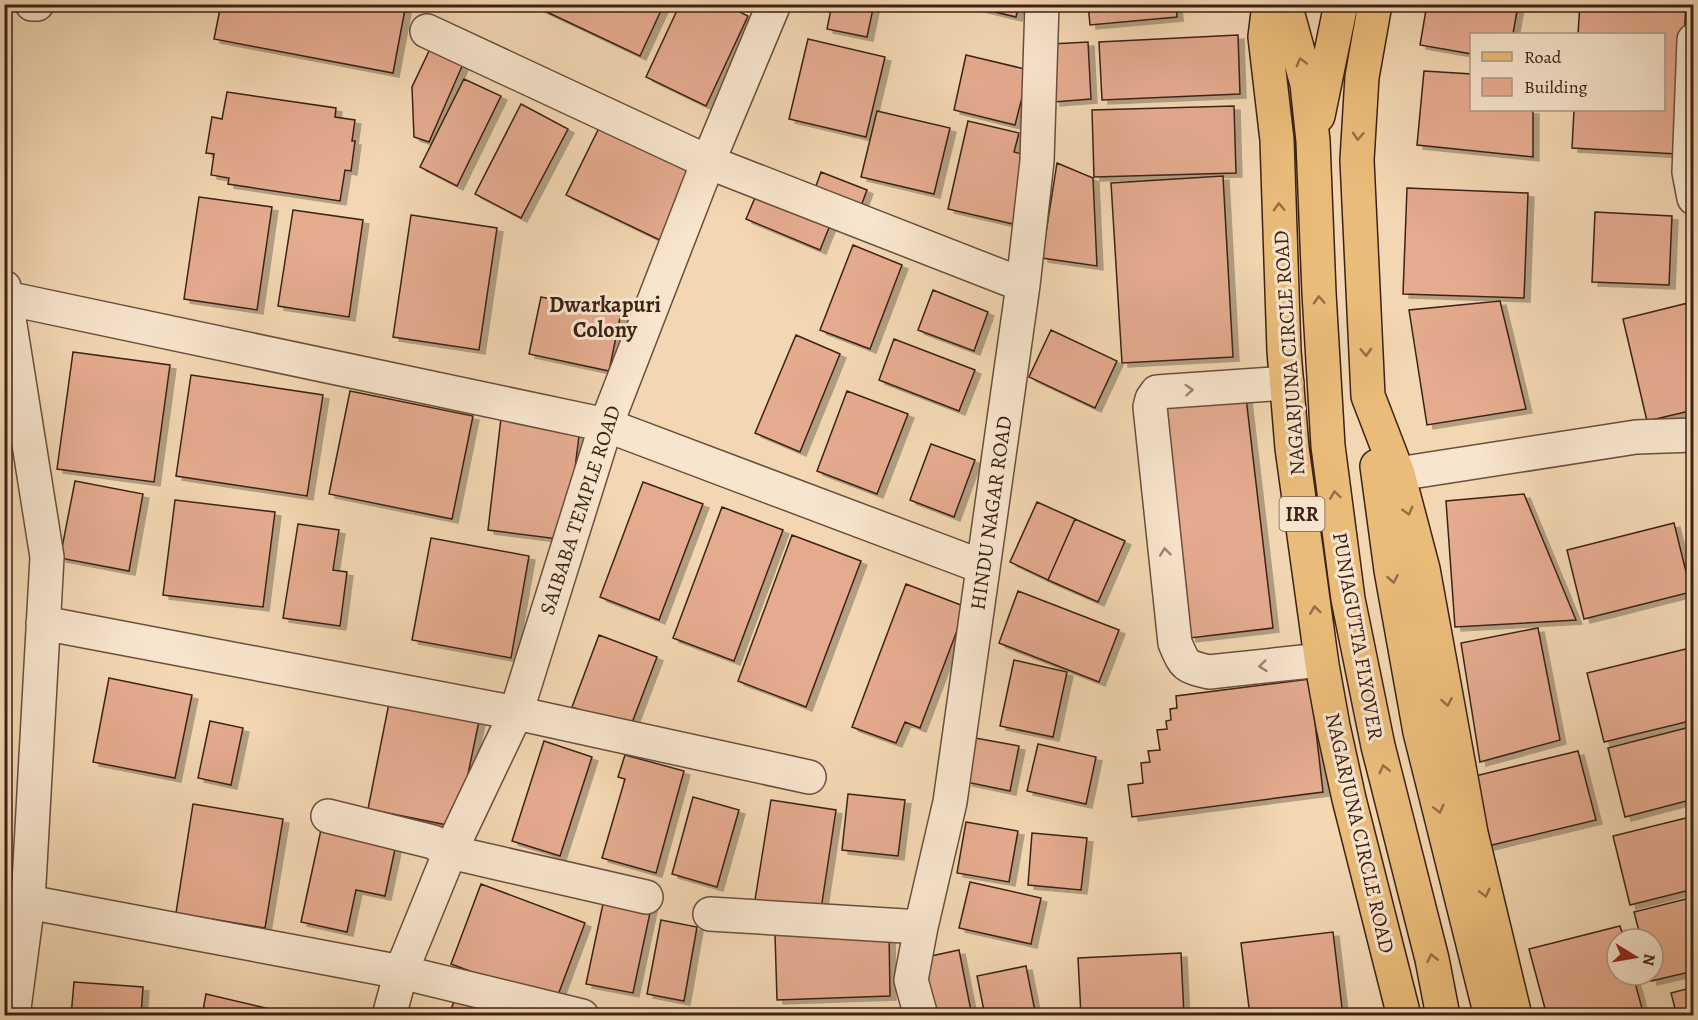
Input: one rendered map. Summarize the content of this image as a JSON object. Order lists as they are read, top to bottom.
{
  "streets": {
    "main road": ["NAGARJUNA CIRCLE ROAD", "IRR", "PUNJAGUTTA FLYOVER"],
    "street": ["SAIBABA TEMPLE ROAD", "HINDU NAGAR ROAD"]
  },
  "districts": ["Dwarkapuri Colony"],
  "legend": ["Road", "Building"],
  "north": "right"
}
